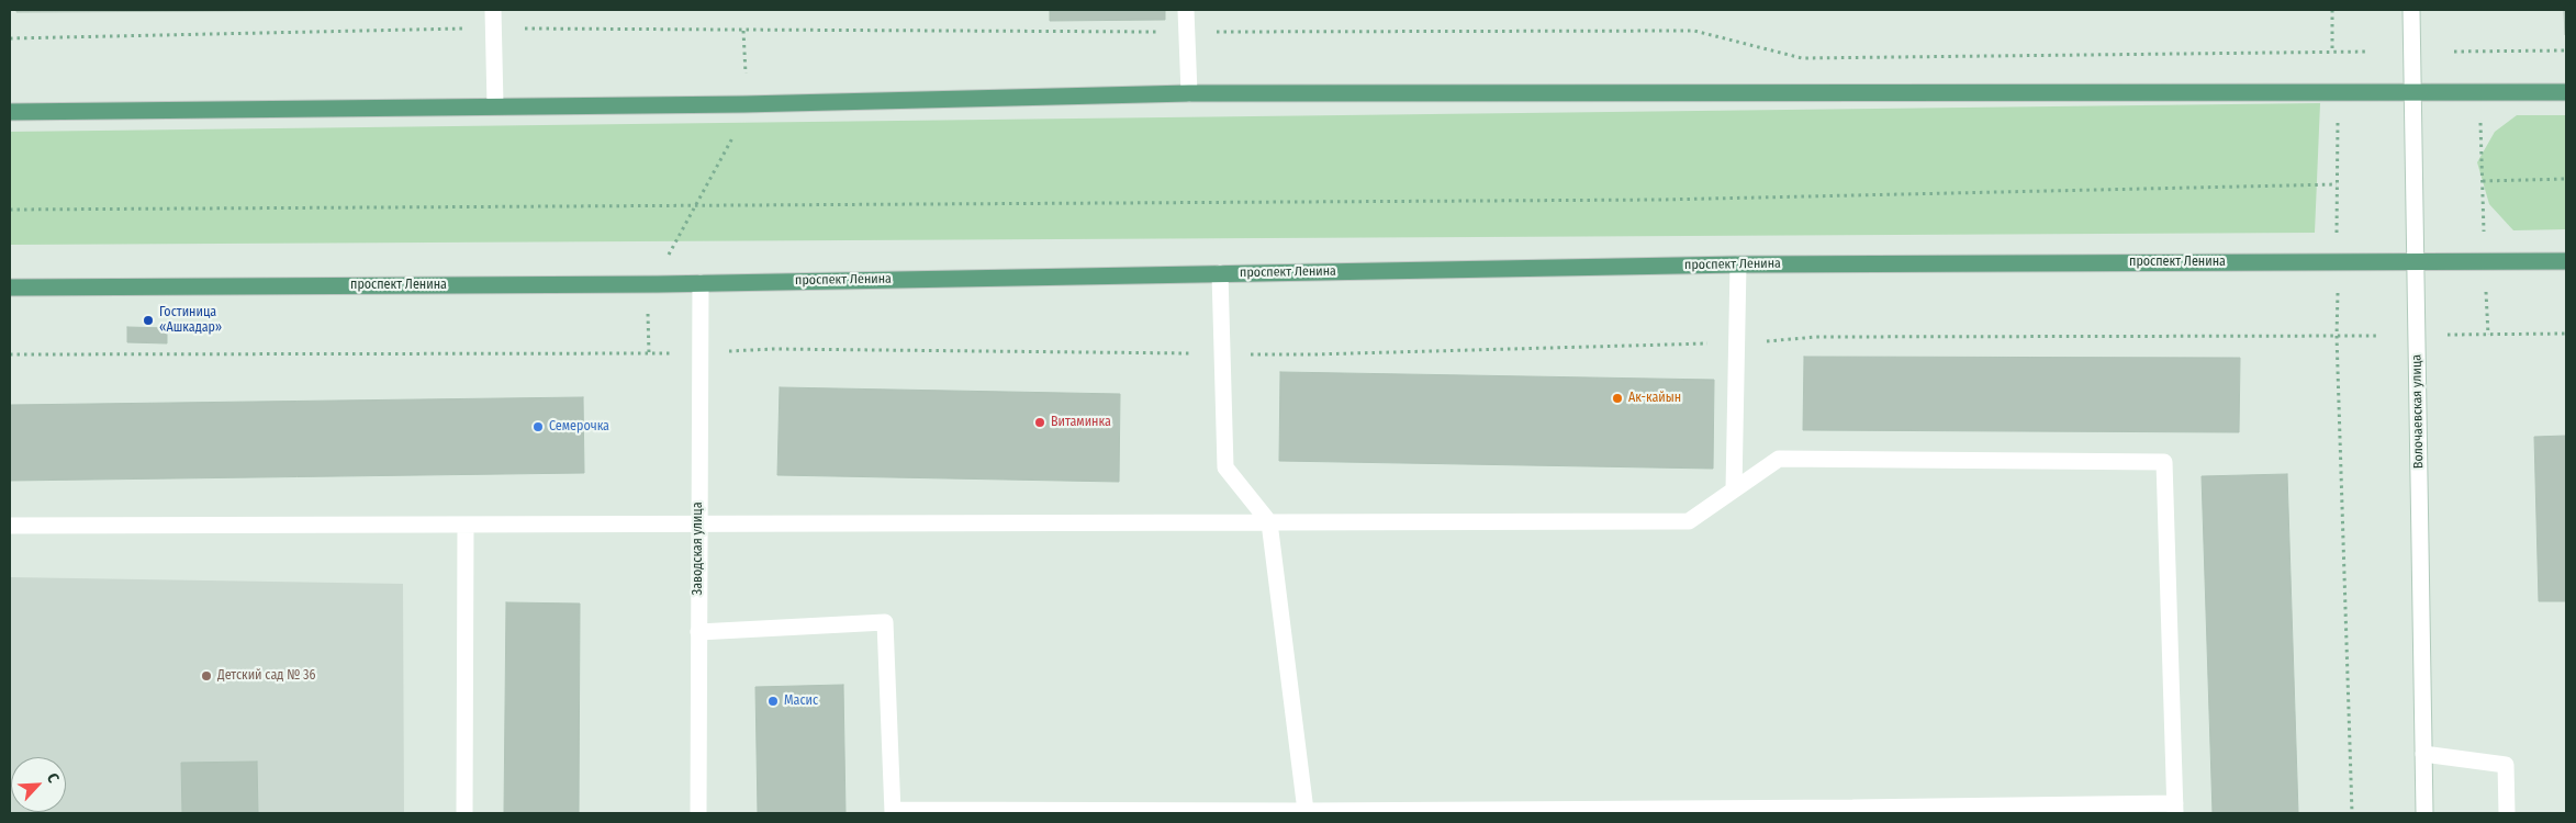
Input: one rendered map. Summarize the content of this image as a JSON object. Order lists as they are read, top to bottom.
{
  "streets": {
    "main road": ["проспект Ленина"],
    "street": ["Волочаевская улица", "Заводская улица"]
  },
  "crossings": [
    ["проспект Ленина", "Волочаевская улица"],
    ["проспект Ленина", "Заводская улица"]
  ],
  "places": [
    "Гостиница «Ашкадар»",
    "Ак-кайын",
    "Витаминка",
    "Семерочка",
    "Детский сад № 36",
    "Масис"
  ],
  "north": "top right"
}
